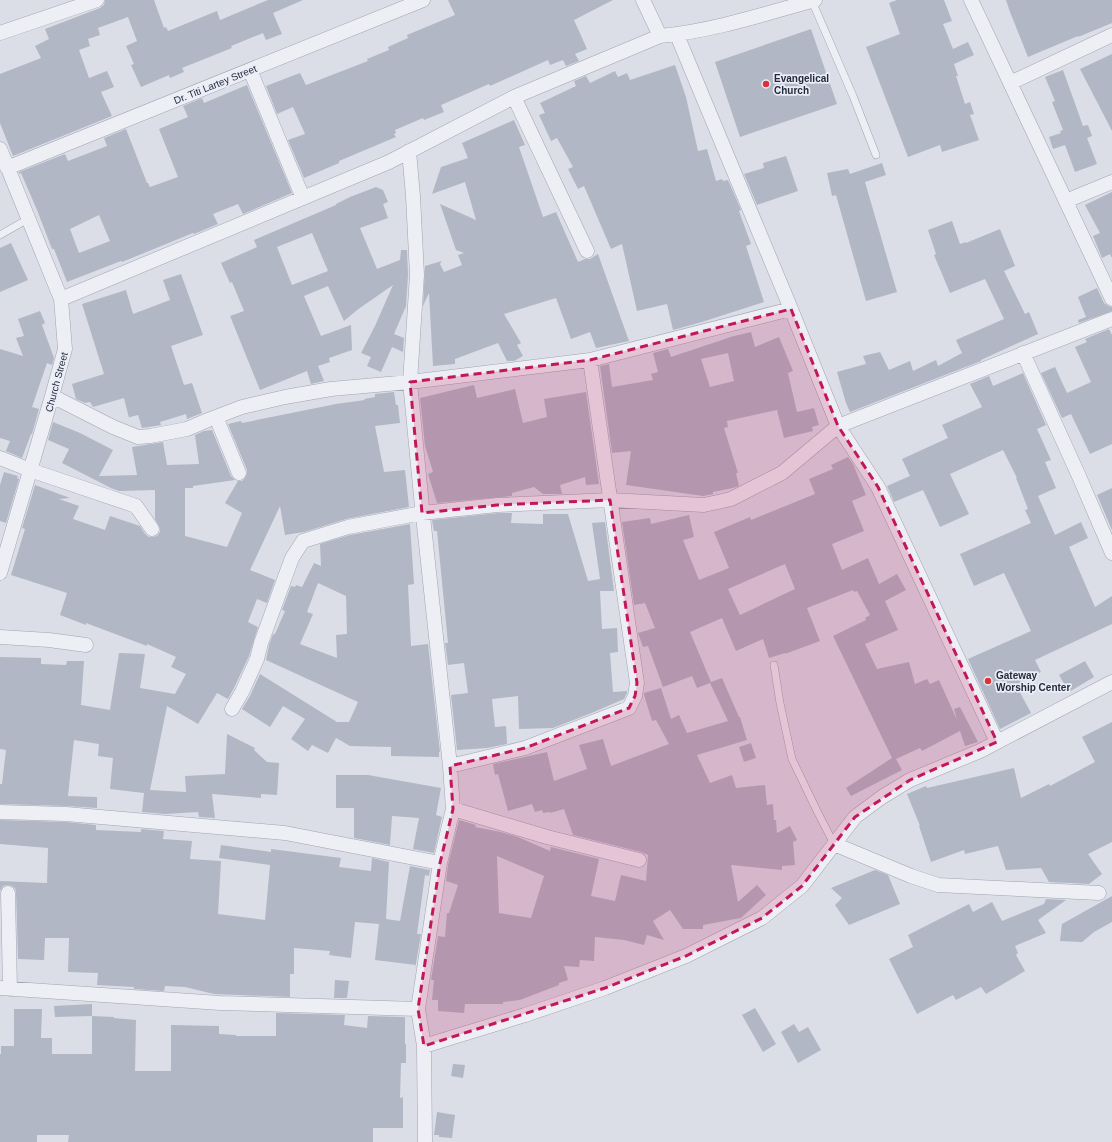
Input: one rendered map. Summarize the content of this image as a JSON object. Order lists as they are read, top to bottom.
{
  "streets": {
    "street": ["Dr. Titi Lartey Street", "Church Street"]
  },
  "crossings": [
    ["Dr. Titi Lartey Street", "Church Street"]
  ],
  "places": ["Evangelical Church", "Gateway Worship Center"]
}
